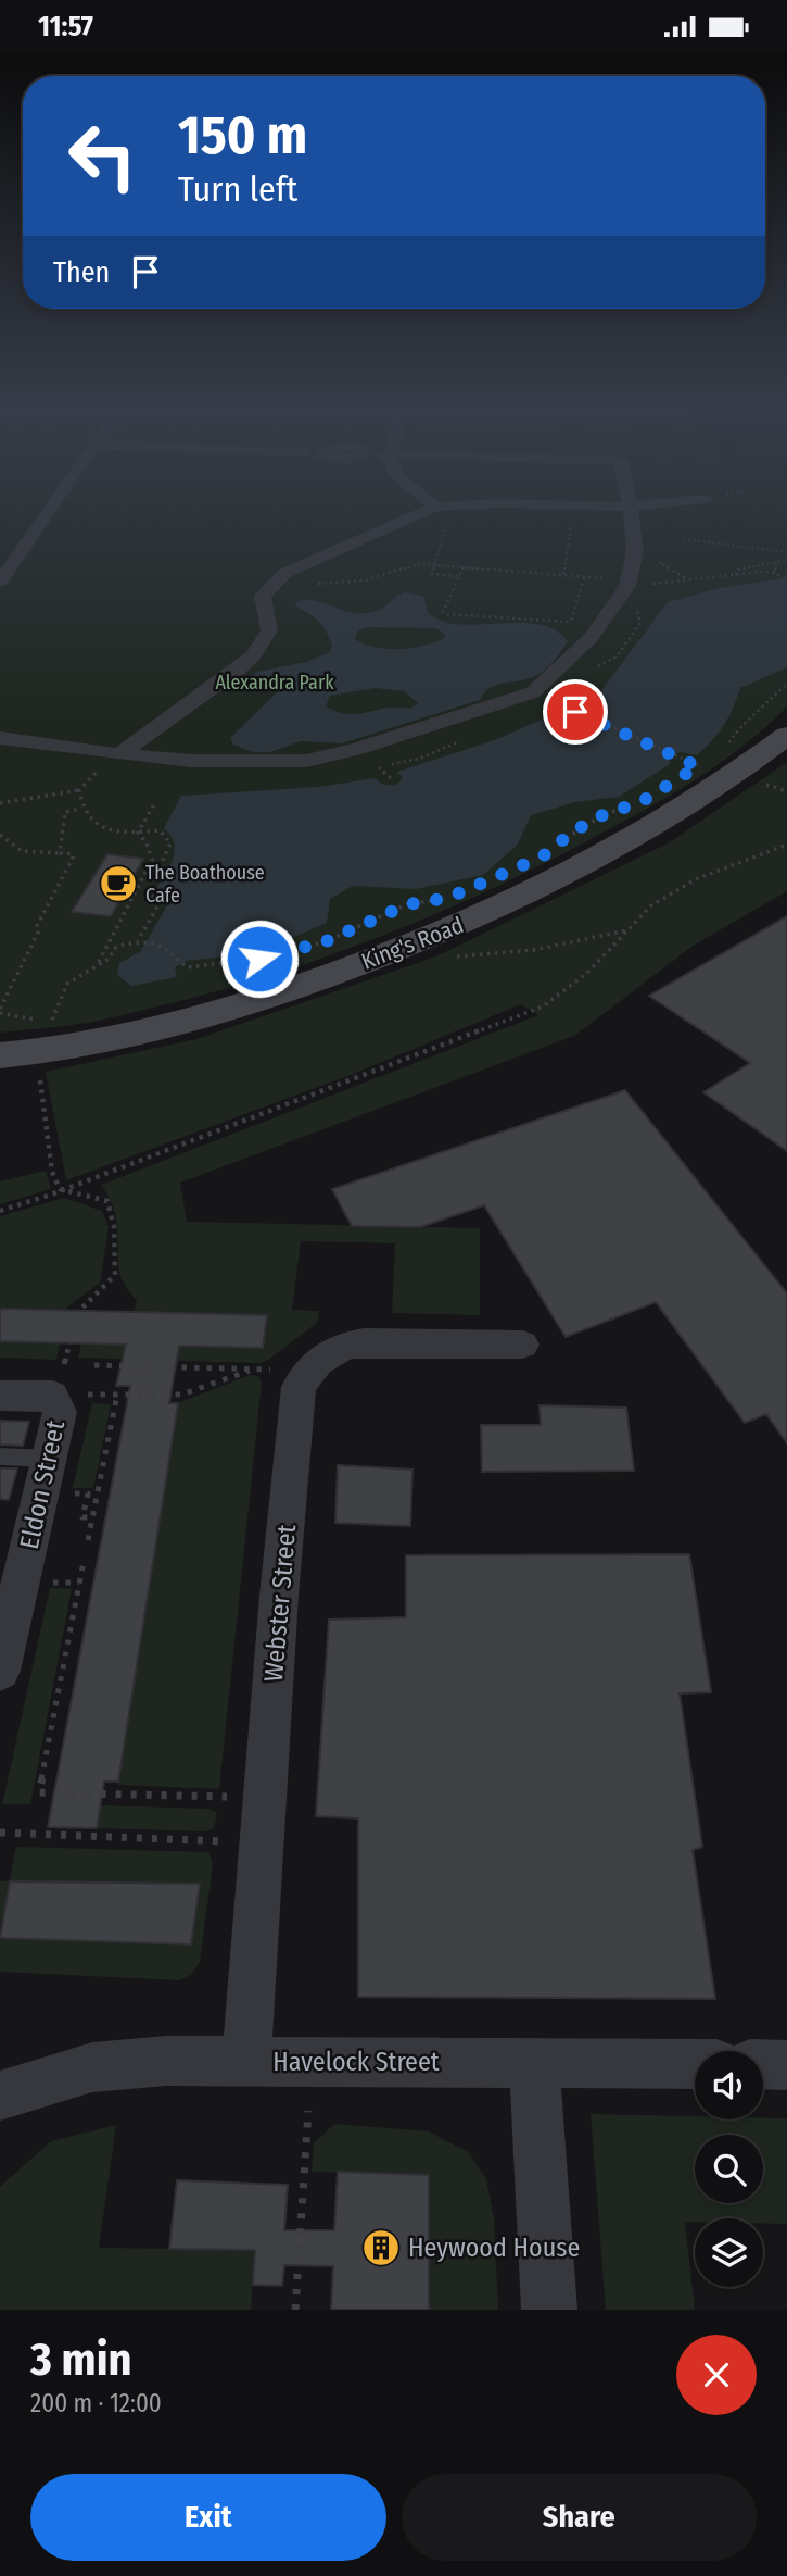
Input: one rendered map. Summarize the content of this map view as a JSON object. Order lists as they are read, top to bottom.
{
  "streets": {
    "street": [
      "King's Road",
      "Eldon Street",
      "Webster Street",
      "Havelock Street"
    ]
  },
  "crossings": [
    ["Webster Street", "Havelock Street"]
  ],
  "parks": ["Alexandra Park"],
  "places": {
    "cafe": ["The Boathouse Cafe"],
    "building": ["Heywood House"]
  },
  "page": {
    "status": "11:57",
    "turn": ["150 m", "Turn left"],
    "then": "Then",
    "heading": ["3 min", "200 m · 12:00"],
    "buttons": ["Exit", "Share"]
  }
}
